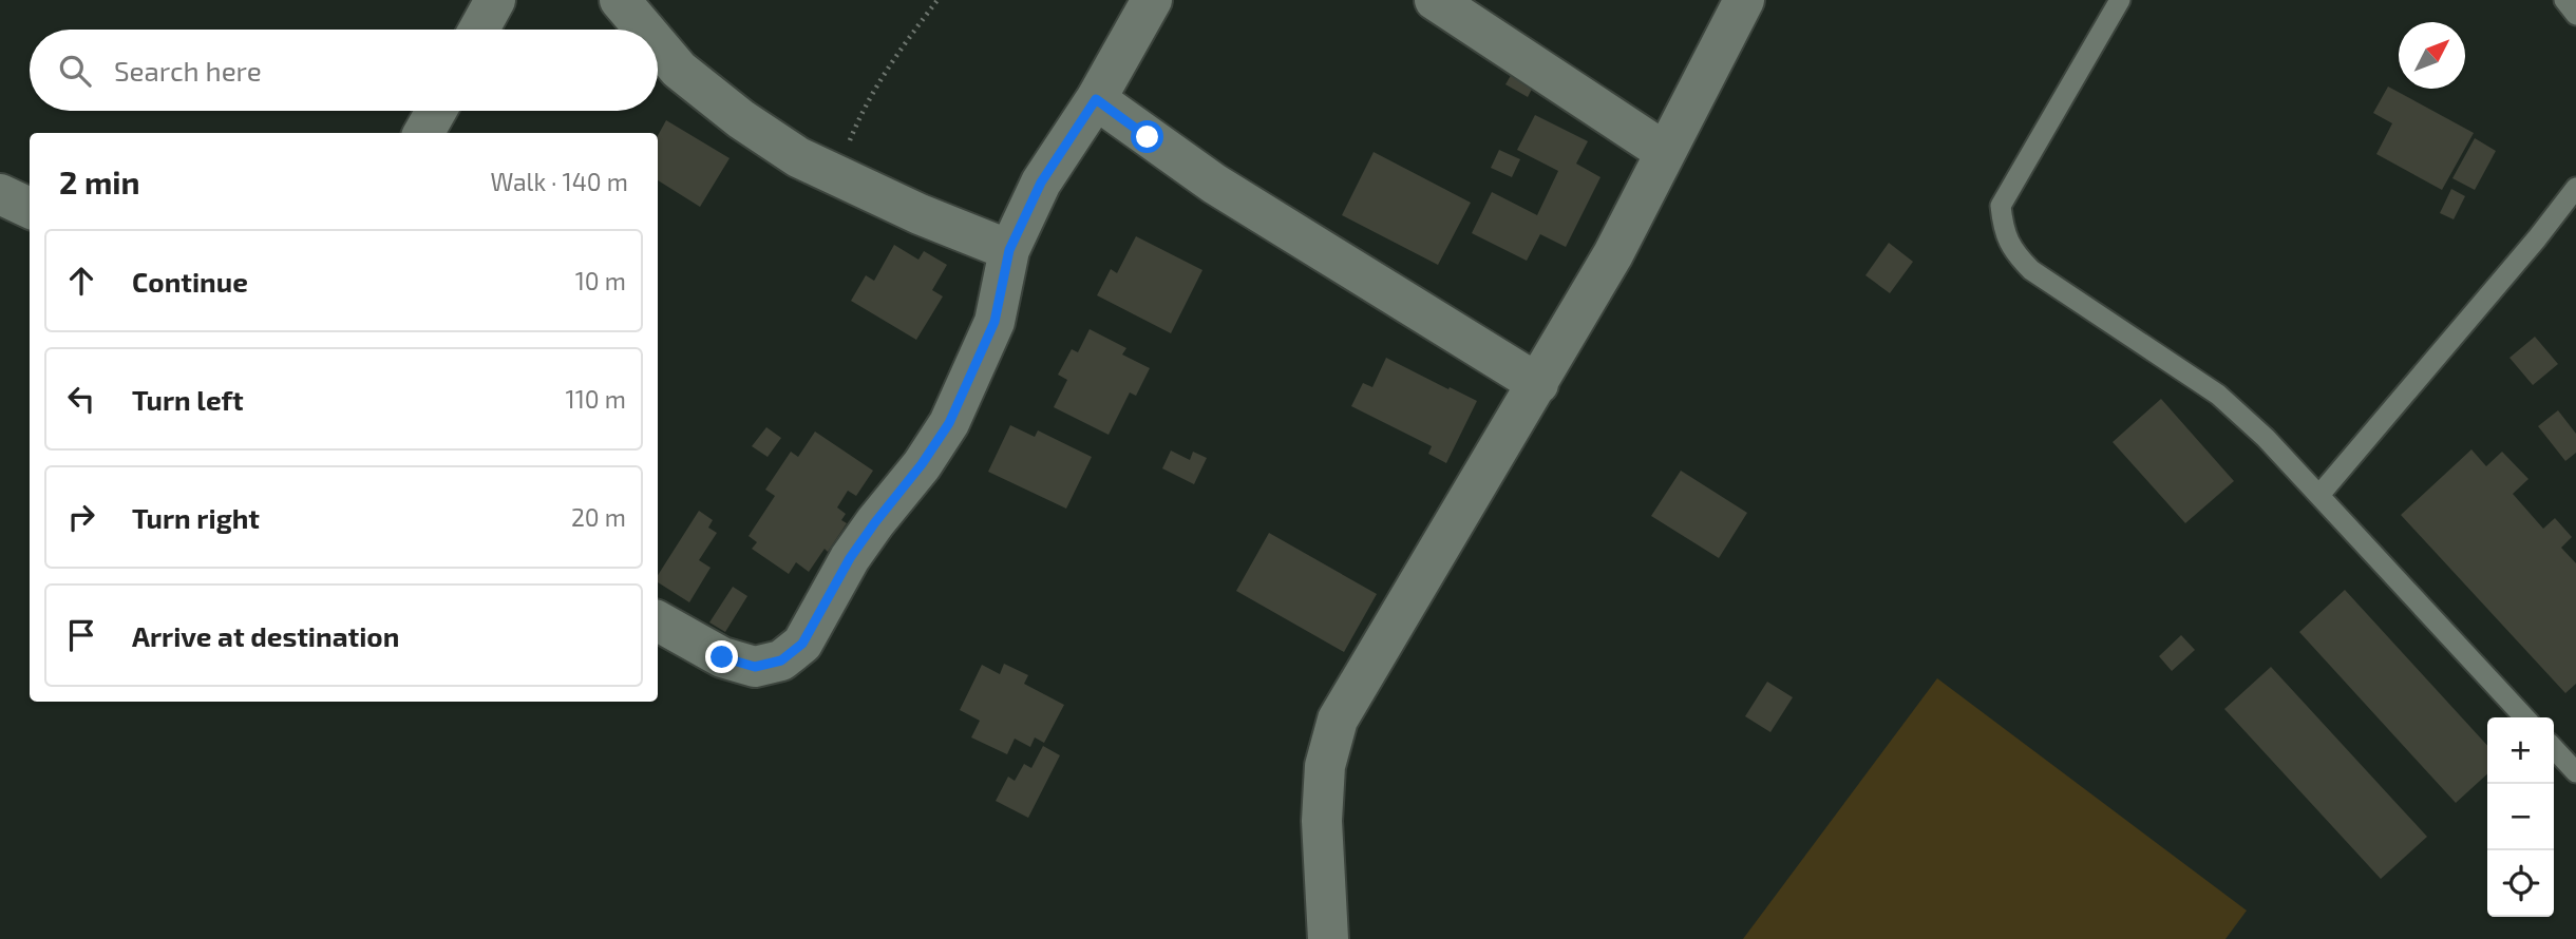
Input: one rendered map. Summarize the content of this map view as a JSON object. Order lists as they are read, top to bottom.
{
  "north": "top right",
  "page": {
    "search": "Search here",
    "heading": ["2 min", "Walk · 140 m"],
    "list": [
      ["Continue", "10 m"],
      ["Turn left", "110 m"],
      ["Turn right", "20 m"],
      "Arrive at destination"
    ],
    "map_buttons": ["+", "−"]
  }
}
